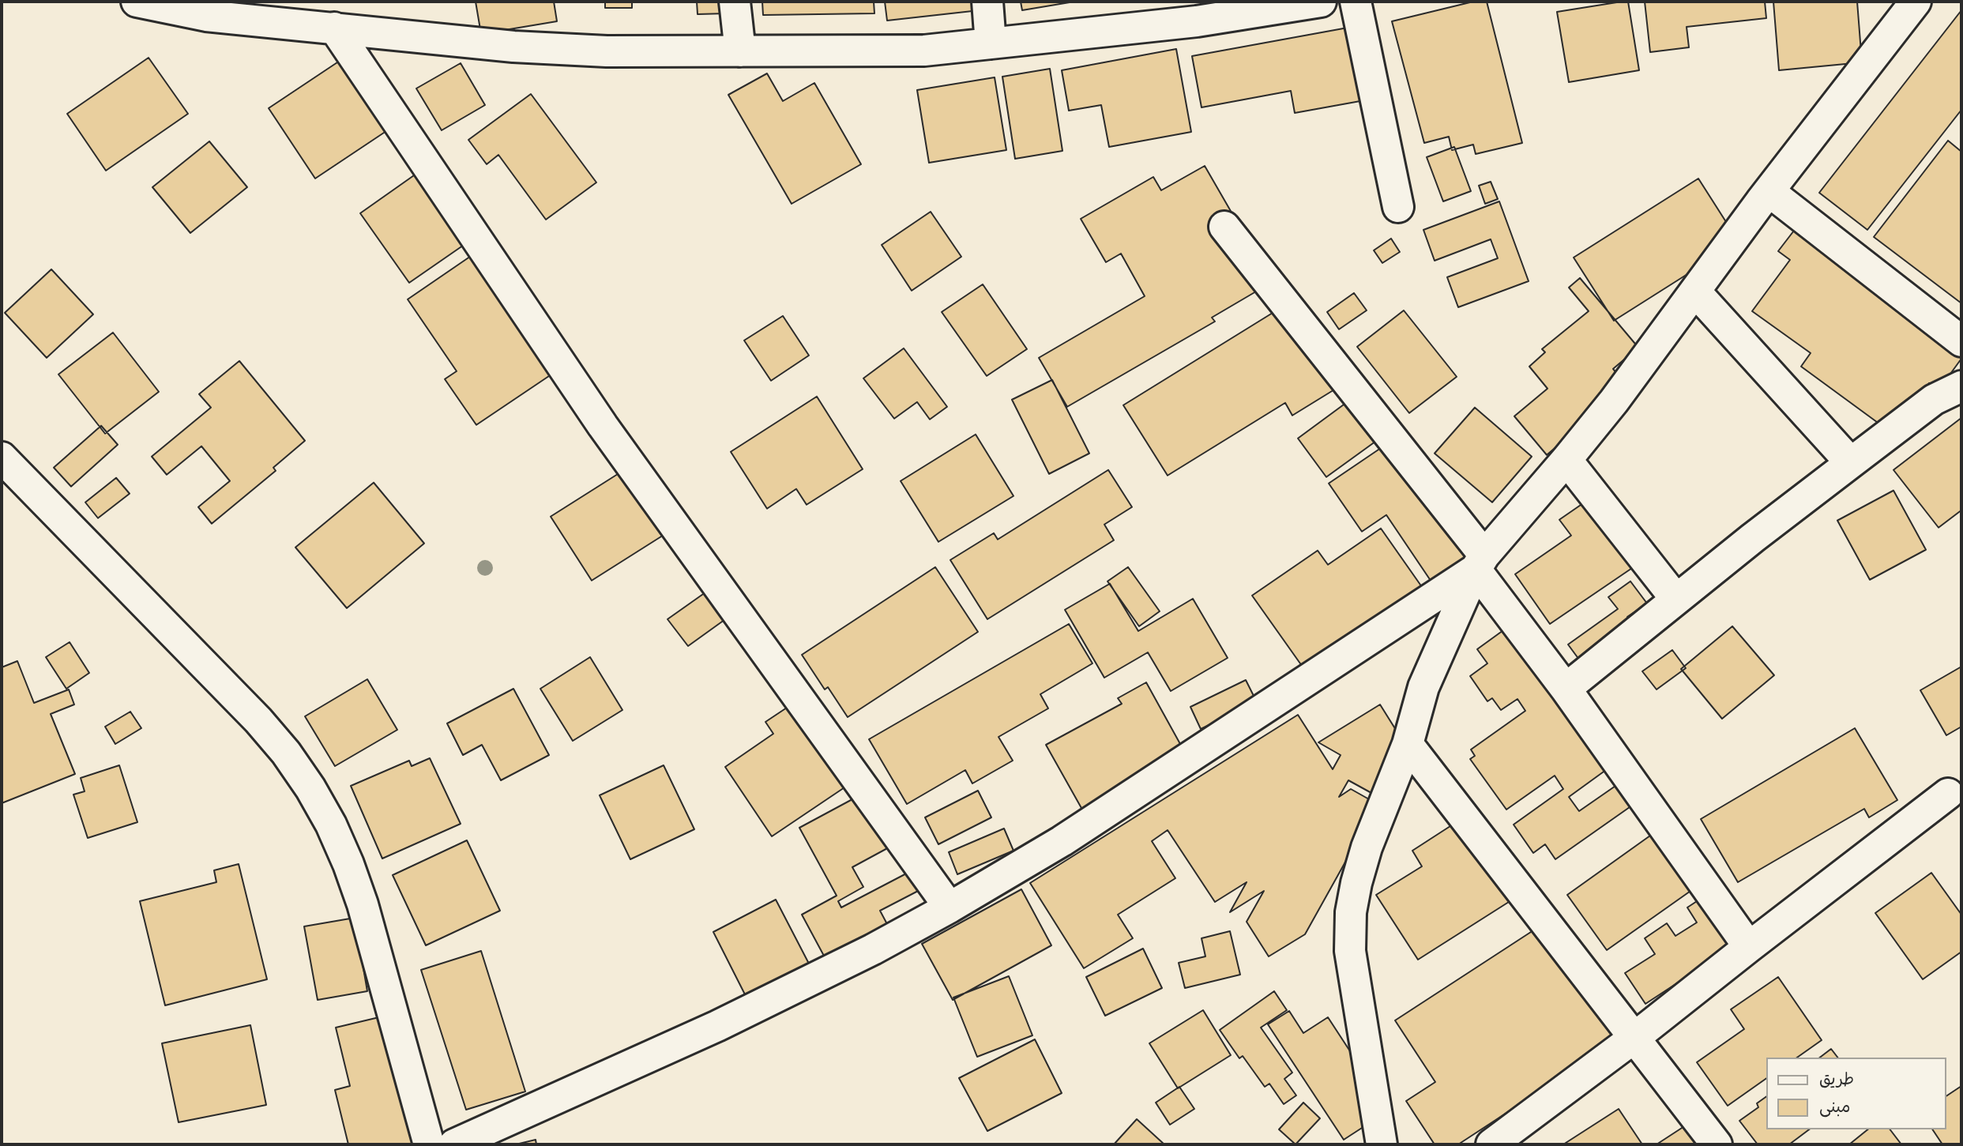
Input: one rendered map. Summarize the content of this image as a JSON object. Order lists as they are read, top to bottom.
{
  "legend": ["طريق", "مبنى"]
}
